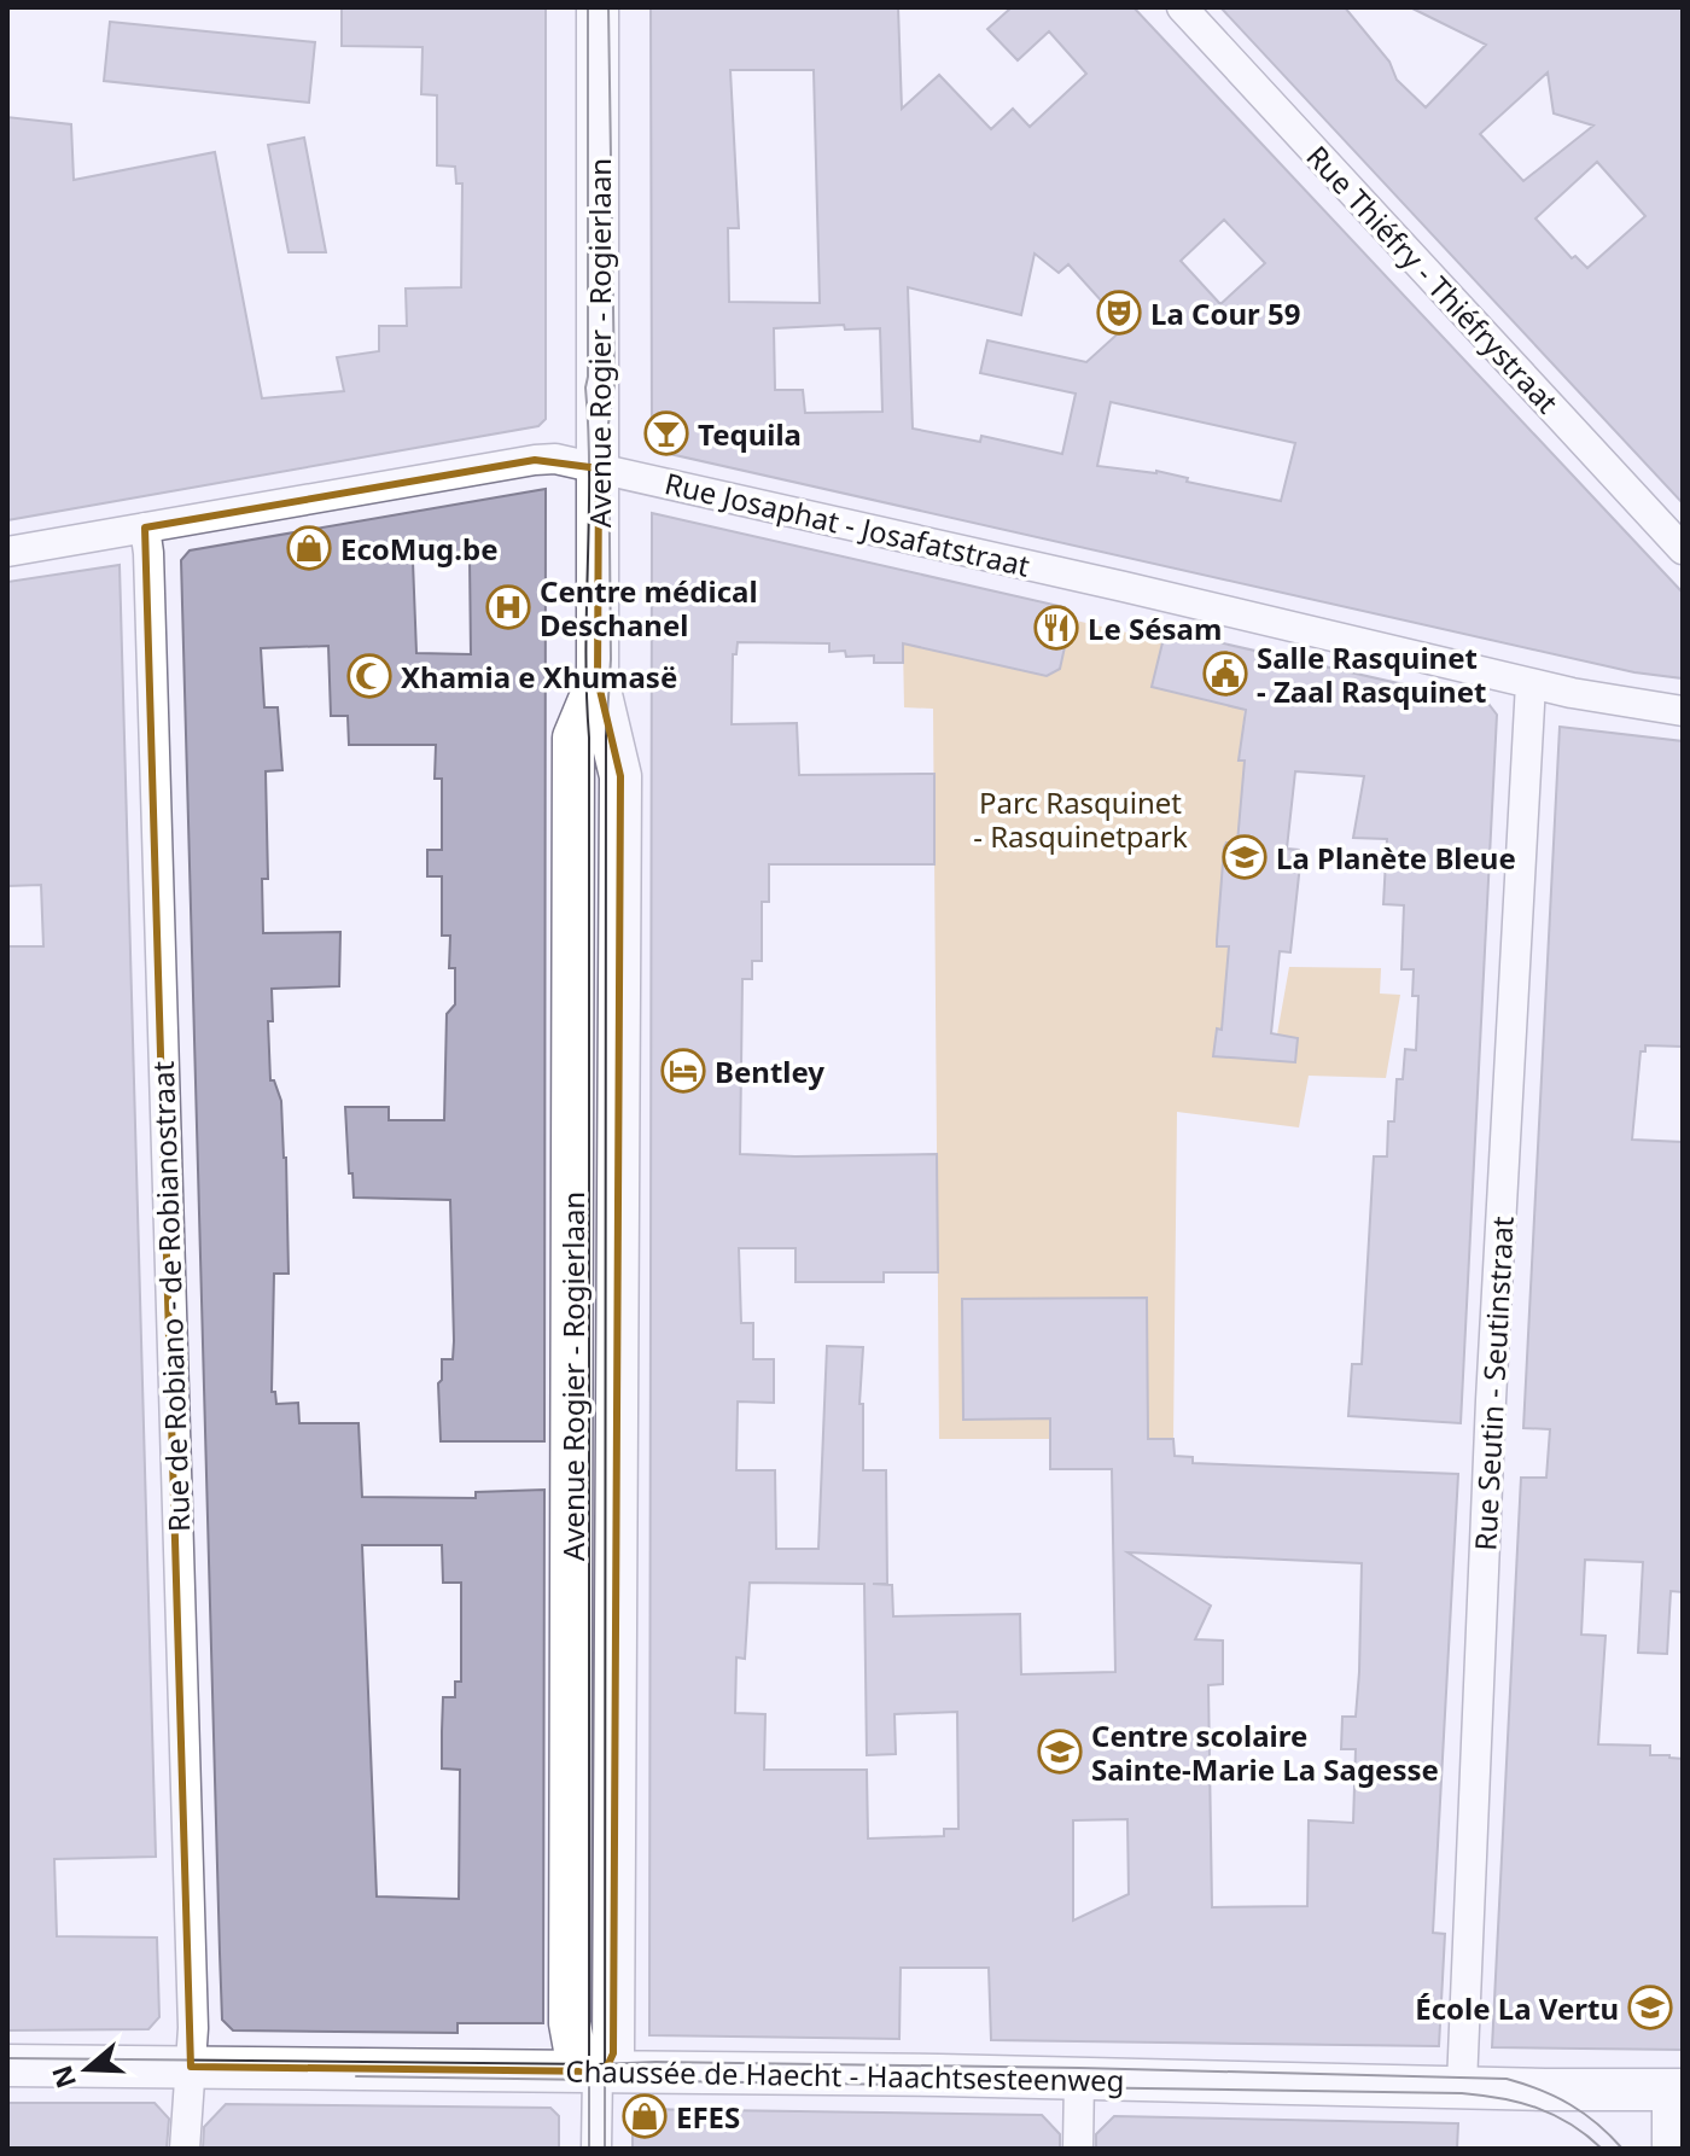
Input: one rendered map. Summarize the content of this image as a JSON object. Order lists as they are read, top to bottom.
{
  "streets": {
    "street": [
      "Rue Thiéfry - Thiéfrystraat",
      "Avenue Rogier - Rogierlaan",
      "Rue Josaphat - Josafatstraat",
      "Rue de Robiano - de Robianostraat",
      "Rue Seutin - Seutinstraat",
      "Chaussée de Haecht - Haachtsesteenweg"
    ]
  },
  "crossings": [
    ["Avenue Rogier - Rogierlaan", "Rue Josaphat - Josafatstraat"],
    ["Avenue Rogier - Rogierlaan", "Chaussée de Haecht - Haachtsesteenweg"],
    ["Rue Josaphat - Josafatstraat", "Rue de Robiano - de Robianostraat"],
    ["Rue Josaphat - Josafatstraat", "Rue Seutin - Seutinstraat"],
    ["Rue de Robiano - de Robianostraat", "Chaussée de Haecht - Haachtsesteenweg"],
    ["Rue Seutin - Seutinstraat", "Chaussée de Haecht - Haachtsesteenweg"]
  ],
  "parks": ["Parc Rasquinet - Rasquinetpark"],
  "places": {
    "theatre": ["La Cour 59"],
    "bar": ["Tequila"],
    "shop": ["EcoMug.be", "EFES"],
    "hospital": ["Centre médical Deschanel"],
    "restaurant": ["Le Sésam"],
    "public building": ["Salle Rasquinet - Zaal Rasquinet"],
    "mosque": ["Xhamia e Xhumasë"],
    "school or university": ["La Planète Bleue", "Centre scolaire Sainte-Marie La Sagesse", "École La Vertu"],
    "hotel": ["Bentley"]
  },
  "north": "left"
}
